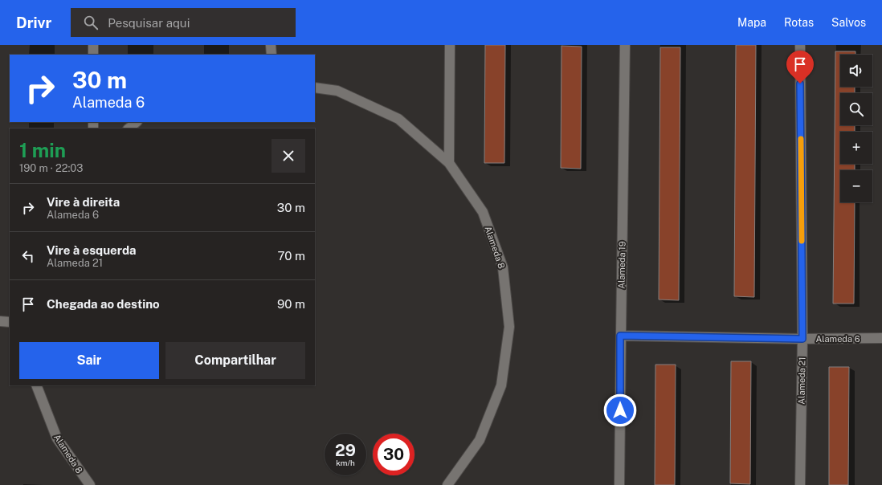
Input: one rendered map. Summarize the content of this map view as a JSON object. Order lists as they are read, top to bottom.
{
  "streets": {
    "street": [
      "Alameda 8",
      "Alameda 19",
      "Alameda 6",
      "Alameda 21"
    ]
  },
  "crossings": [
    ["Alameda 19", "Alameda 6"],
    ["Alameda 6", "Alameda 21"]
  ],
  "page": {
    "header": "Drivr",
    "search": "Pesquisar aqui",
    "nav": ["Mapa", "Rotas", "Salvos"],
    "map_buttons": ["+", "−"],
    "turn": ["30 m", "Alameda 6"],
    "heading": ["1 min", "190 m · 22:03"],
    "list": [
      {
        "name": "Vire à direita",
        "note": "Alameda 6",
        "value": "30 m"
      },
      {
        "name": "Vire à esquerda",
        "note": "Alameda 21",
        "value": "70 m"
      },
      {
        "name": "Chegada ao destino",
        "value": "90 m"
      }
    ],
    "buttons": ["Sair", "Compartilhar"],
    "speed": "29 km/h",
    "limit": "30"
  }
}
